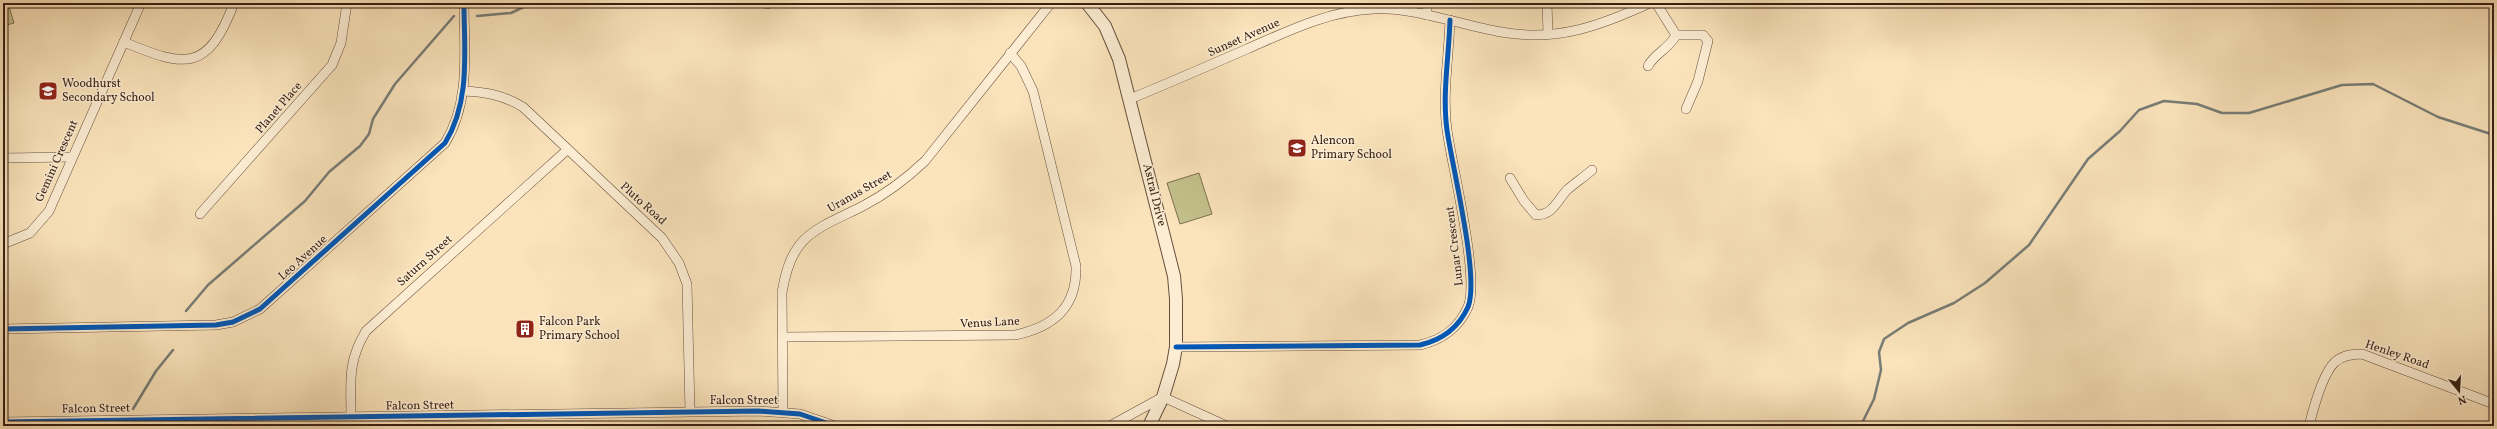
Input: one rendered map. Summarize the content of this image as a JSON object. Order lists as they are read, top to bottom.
{
  "streets": {
    "street": [
      "Sunset Avenue",
      "Planet Place",
      "Gemini Crescent",
      "Uranus Street",
      "Astral Drive",
      "Pluto Road",
      "Lunar Crescent",
      "Leo Avenue",
      "Saturn Street",
      "Venus Lane",
      "Henley Road",
      "Falcon Street"
    ]
  },
  "crossings": [
    ["Sunset Avenue", "Astral Drive"],
    ["Sunset Avenue", "Lunar Crescent"],
    ["Uranus Street", "Venus Lane"],
    ["Uranus Street", "Falcon Street"],
    ["Astral Drive", "Lunar Crescent"],
    ["Pluto Road", "Leo Avenue"],
    ["Pluto Road", "Saturn Street"],
    ["Pluto Road", "Falcon Street"],
    ["Saturn Street", "Falcon Street"]
  ],
  "places": {
    "school or university": ["Woodhurst Secondary School", "Alencon Primary School"],
    "building": ["Falcon Park Primary School"]
  },
  "north": "bottom"
}
